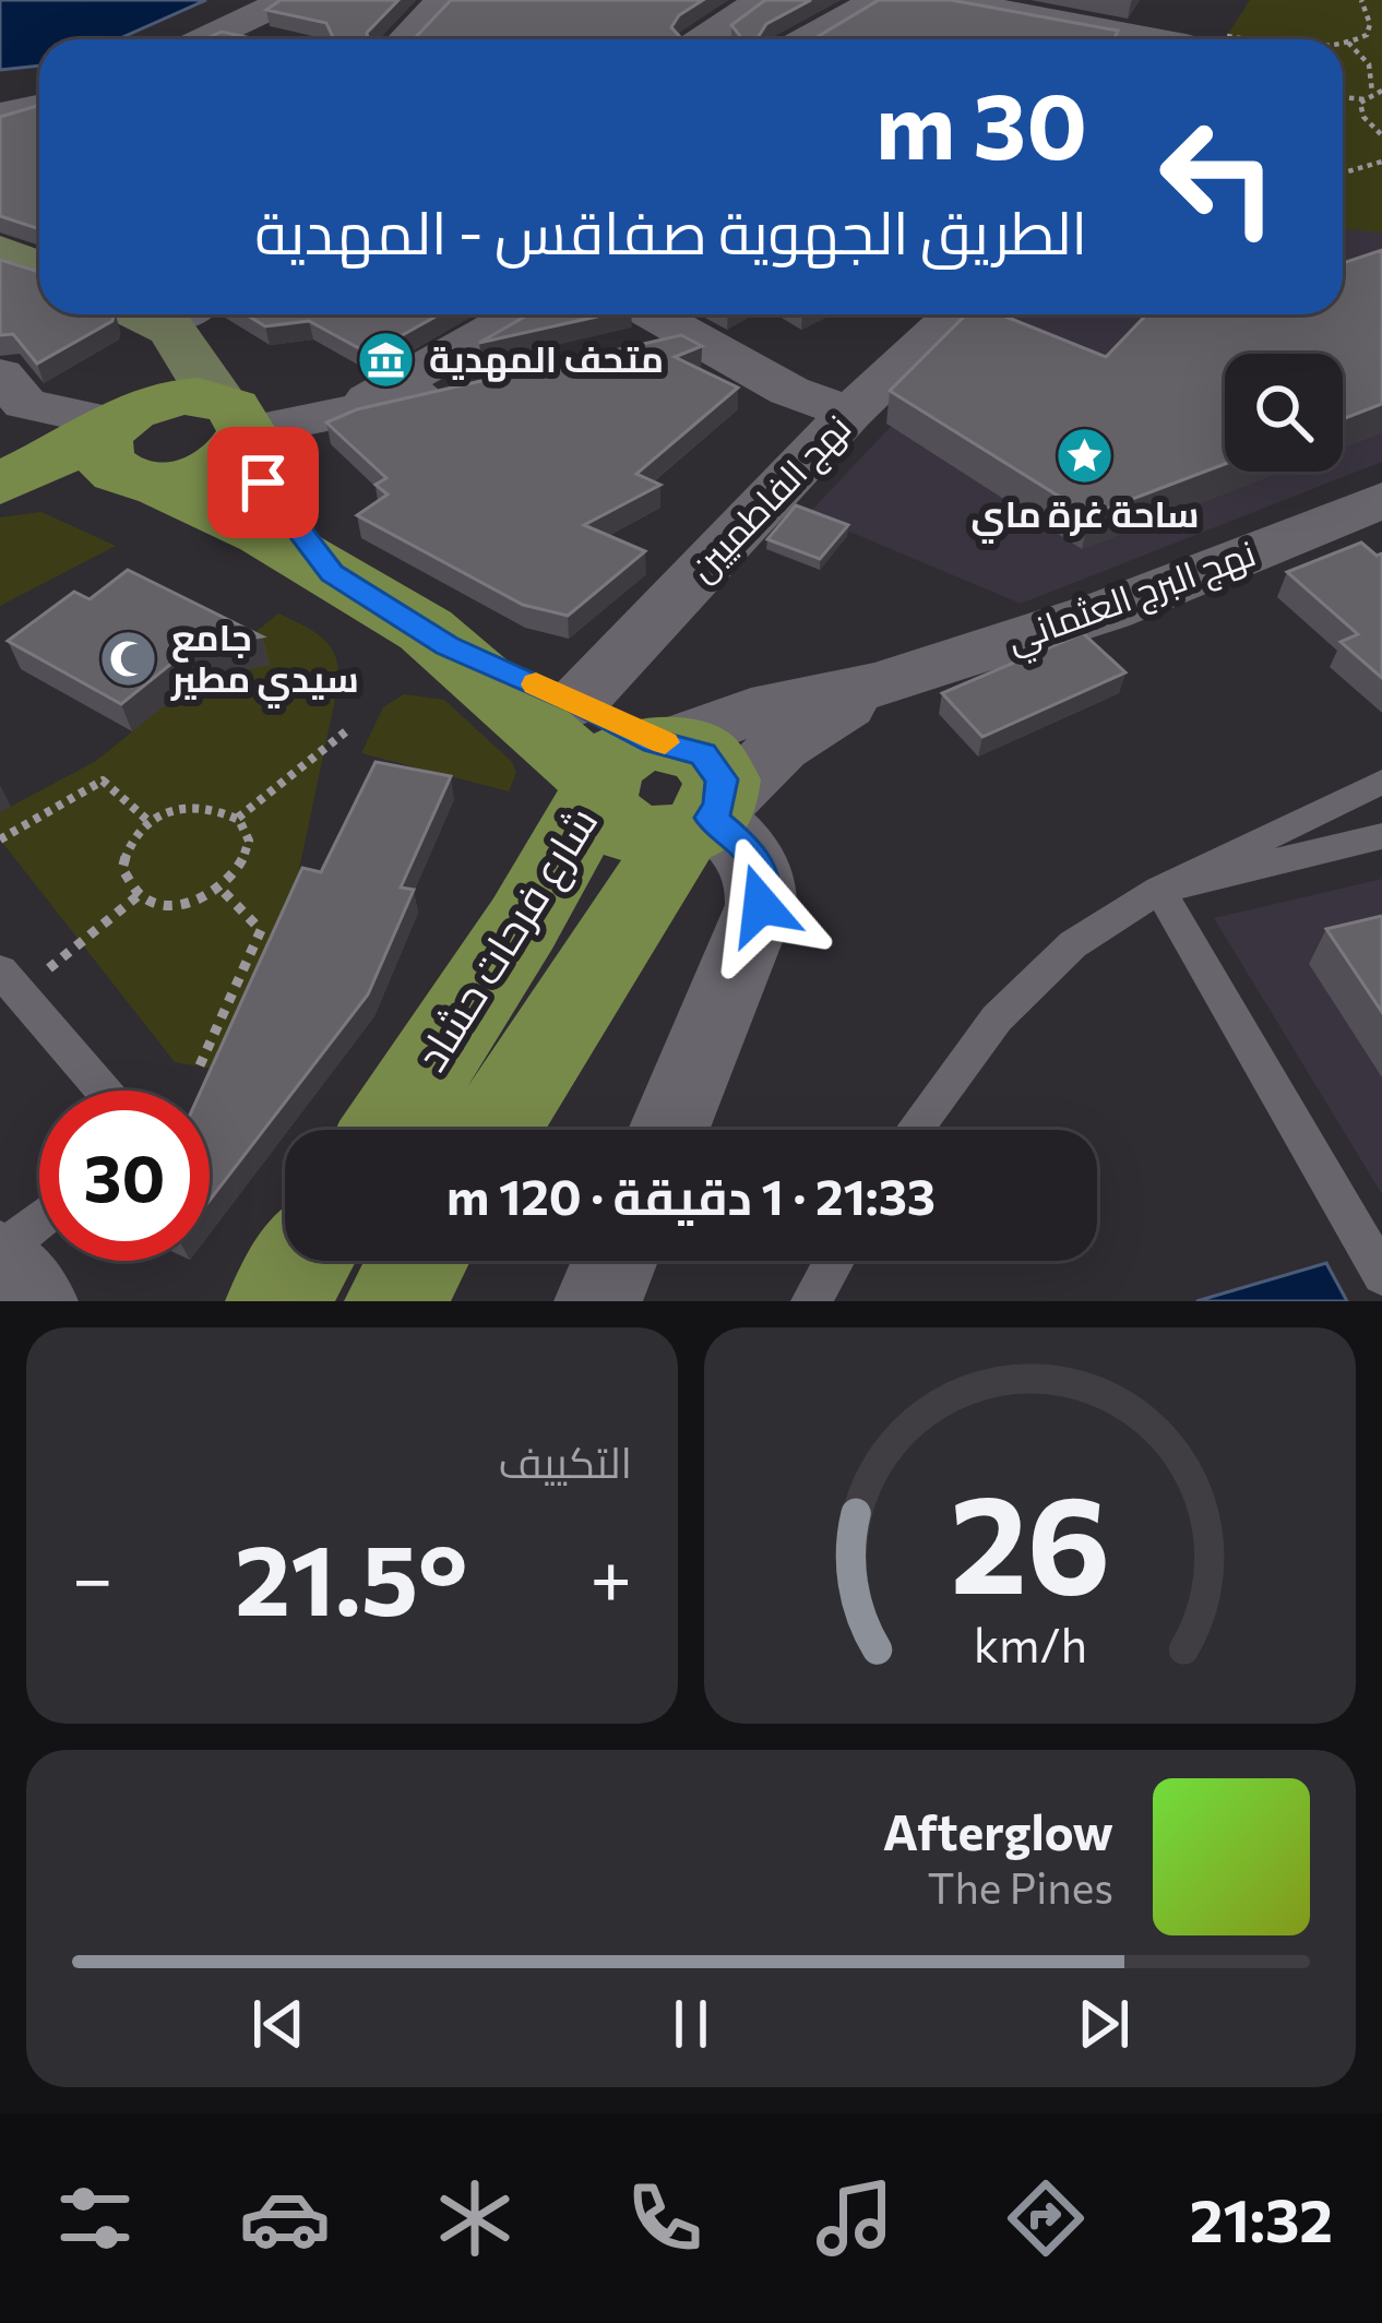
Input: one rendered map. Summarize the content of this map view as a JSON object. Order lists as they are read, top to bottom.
{
  "streets": {
    "main road": ["شارع فرحات حشاد"],
    "street": ["نهج الفاطميين", "نهج البرج العثماني"]
  },
  "crossings": [
    ["نهج البرج العثماني", "شارع فرحات حشاد"]
  ],
  "places": {
    "museum": ["متحف المهدية"],
    "place": ["ساحة غرة ماي"],
    "mosque": ["جامع سيدي مطير"]
  },
  "page": {
    "turn": ["30 m", "الطريق الجهوية صفاقس - المهدية"],
    "limit": "30",
    "trip": "21:33 · 1 دقيقة · 120 m",
    "tile": "التكييف",
    "heat": ["−", "21.5°", "+"],
    "song": ["Afterglow", "The Pines"],
    "tabs": "21:32",
    "gauge": ["26", "km/h"]
  }
}
